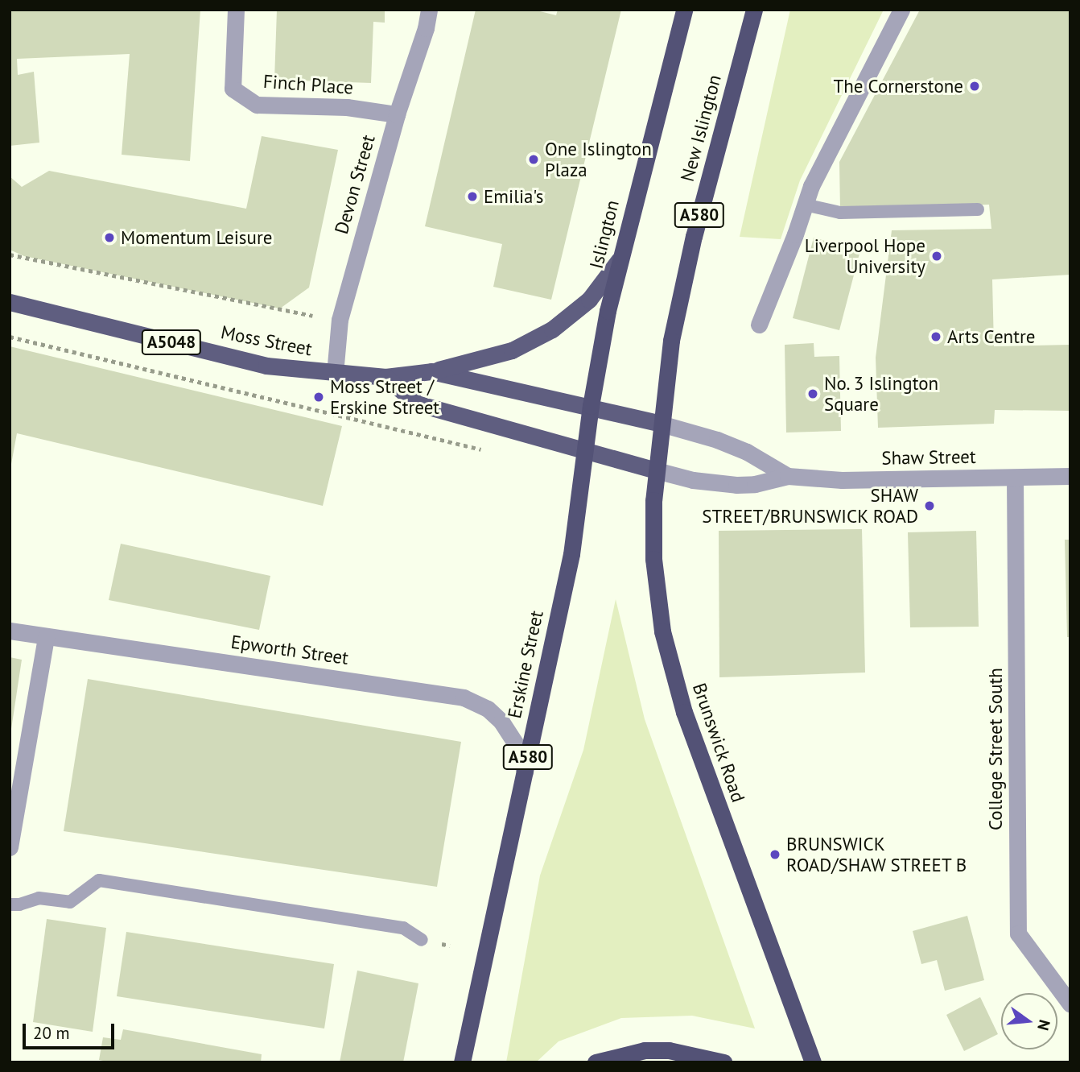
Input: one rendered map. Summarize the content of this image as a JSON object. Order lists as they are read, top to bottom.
{
  "streets": {
    "highway": [
      "New Islington",
      "A580",
      "Islington",
      "Erskine Street",
      "Brunswick Road"
    ],
    "main road": ["Moss Street", "A5048"],
    "street": [
      "Finch Place",
      "Devon Street",
      "Shaw Street",
      "Epworth Street",
      "College Street South"
    ]
  },
  "crossings": [
    ["Finch Place", "Devon Street"],
    ["New Islington", "Moss Street"],
    ["New Islington", "Shaw Street"],
    ["New Islington", "Brunswick Road"],
    ["Devon Street", "Moss Street"],
    ["Islington", "Moss Street"],
    ["Islington", "Erskine Street"],
    ["Moss Street", "Shaw Street"],
    ["Moss Street", "Erskine Street"],
    ["Moss Street", "Brunswick Road"],
    ["Shaw Street", "Brunswick Road"],
    ["Shaw Street", "College Street South"],
    ["Epworth Street", "Erskine Street"]
  ],
  "places": [
    "The Cornerstone",
    "One Islington Plaza",
    "Emilia's",
    "Momentum Leisure",
    "Liverpool Hope University",
    "Arts Centre",
    "No. 3 Islington Square",
    "Moss Street / Erskine Street",
    "SHAW STREET/BRUNSWICK ROAD",
    "BRUNSWICK ROAD/SHAW STREET B"
  ],
  "scale_bar": "20 m",
  "north": "right"
}
